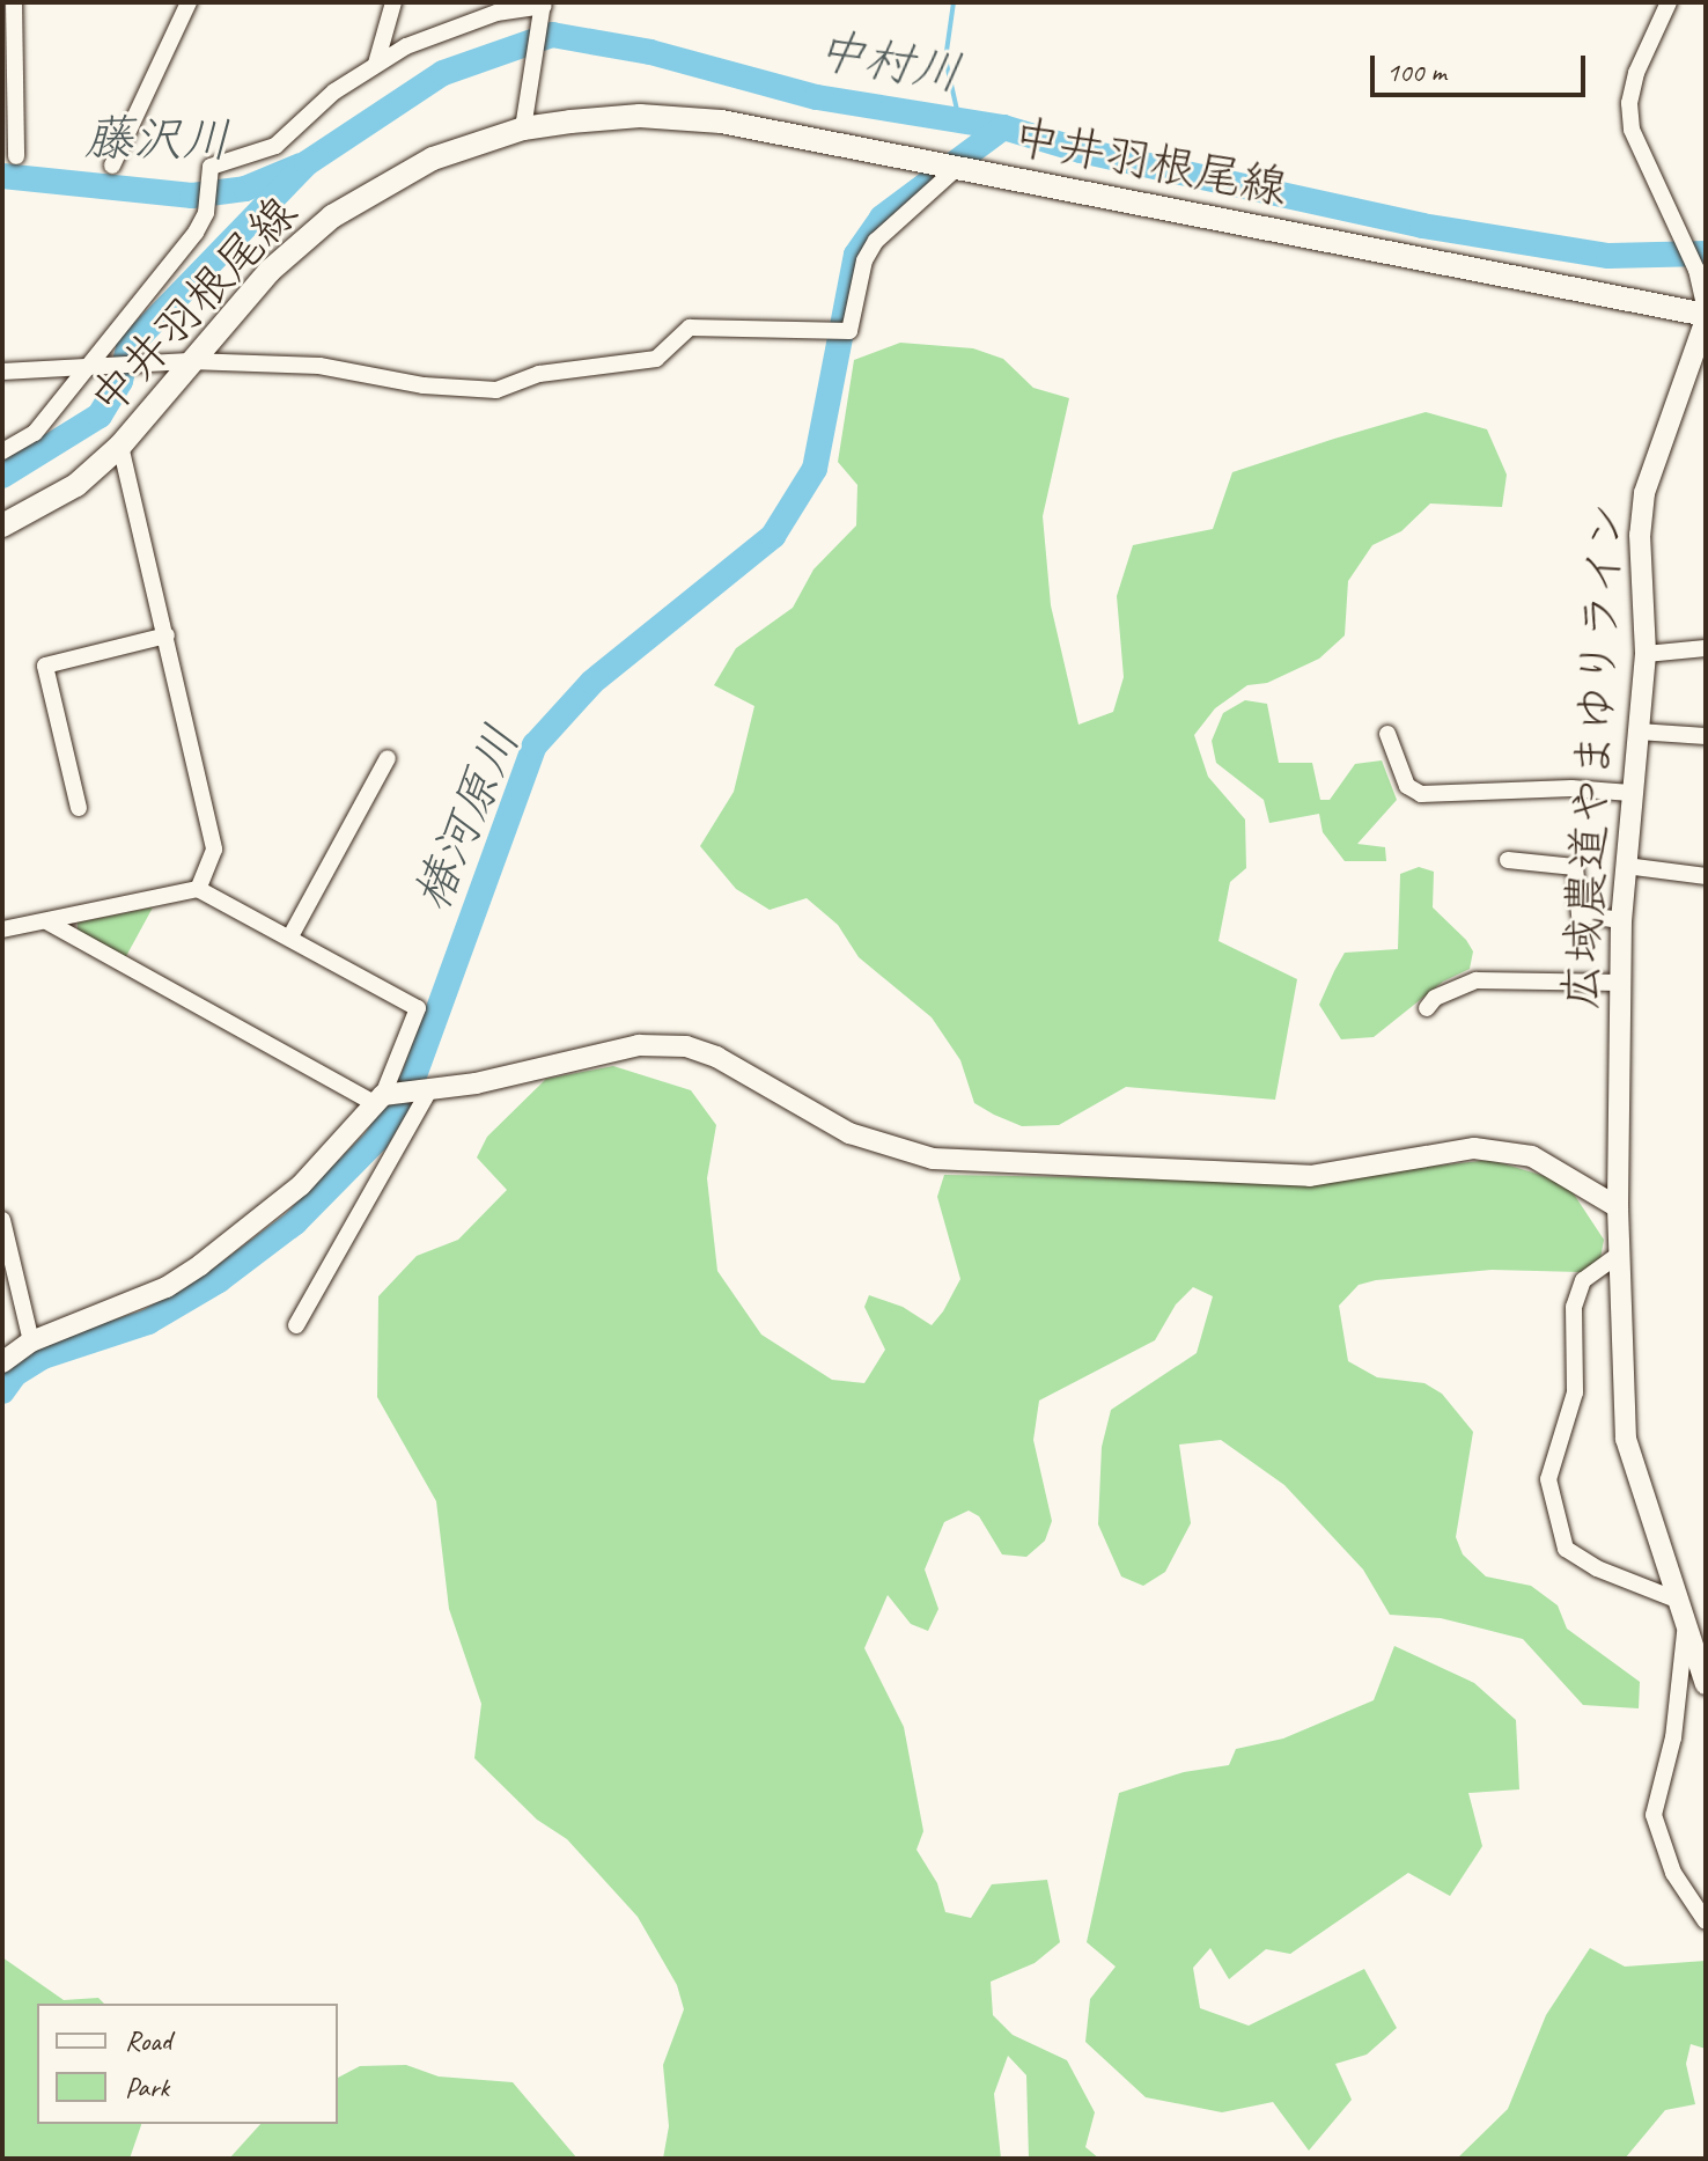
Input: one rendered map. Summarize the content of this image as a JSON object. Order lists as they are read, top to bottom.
{
  "streets": {
    "main road": ["中井羽根尾線"],
    "street": ["広域農道やまゆりライン"]
  },
  "crossings": [
    ["中井羽根尾線", "広域農道やまゆりライン"]
  ],
  "water": ["中村川", "藤沢川", "椿河原川"],
  "legend": ["Road", "Park"],
  "scale_bar": "100 m"
}
